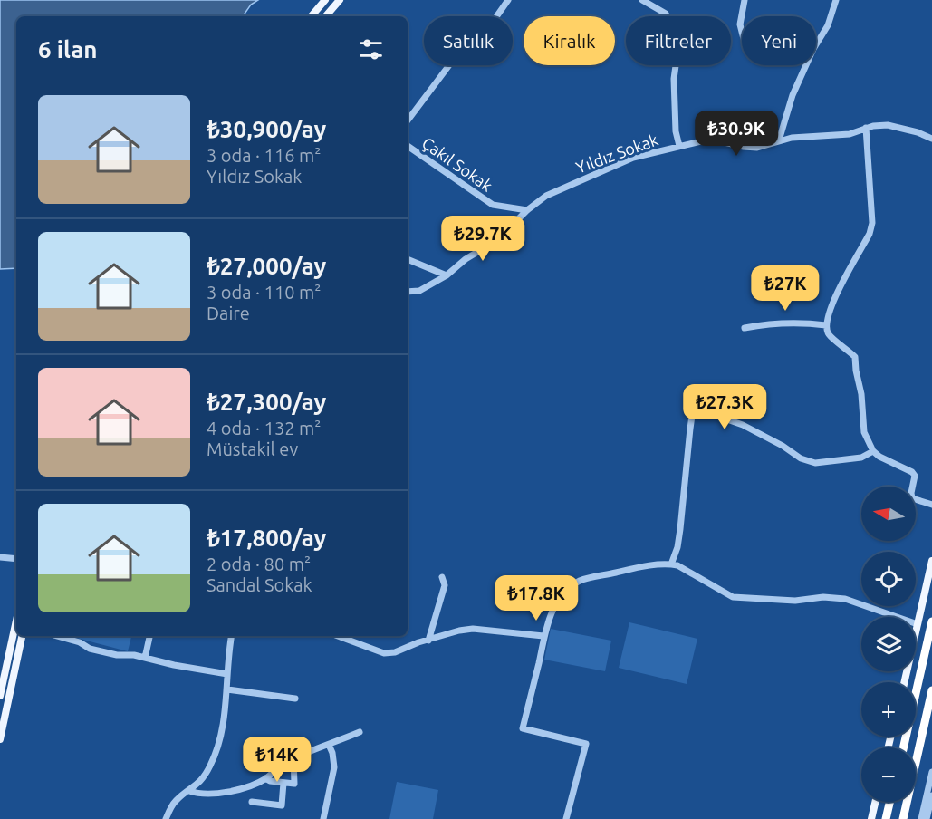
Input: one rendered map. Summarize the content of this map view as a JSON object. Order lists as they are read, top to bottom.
{
  "streets": {
    "street": ["Yıldız Sokak", "Çakıl Sokak"]
  },
  "crossings": [
    ["Yıldız Sokak", "Çakıl Sokak"]
  ],
  "north": "left",
  "page": {
    "chip": [
      "Satılık",
      "Kiralık",
      "Filtreler",
      "Yeni"
    ],
    "heading": "6 ilan",
    "list": [
      {
        "name": "₺30,900/ay",
        "note": "3 oda · 116 m² · Yıldız Sokak"
      },
      {
        "name": "₺27,000/ay",
        "note": "3 oda · 110 m² · Daire"
      },
      {
        "name": "₺27,300/ay",
        "note": "4 oda · 132 m² · Müstakil ev"
      },
      {
        "name": "₺17,800/ay",
        "note": "2 oda · 80 m² · Sandal Sokak"
      }
    ],
    "price": [
      "₺30.9K",
      "₺29.7K",
      "₺27K",
      "₺27.3K",
      "₺17.8K",
      "₺14K"
    ],
    "map_buttons": ["+", "−"]
  }
}
